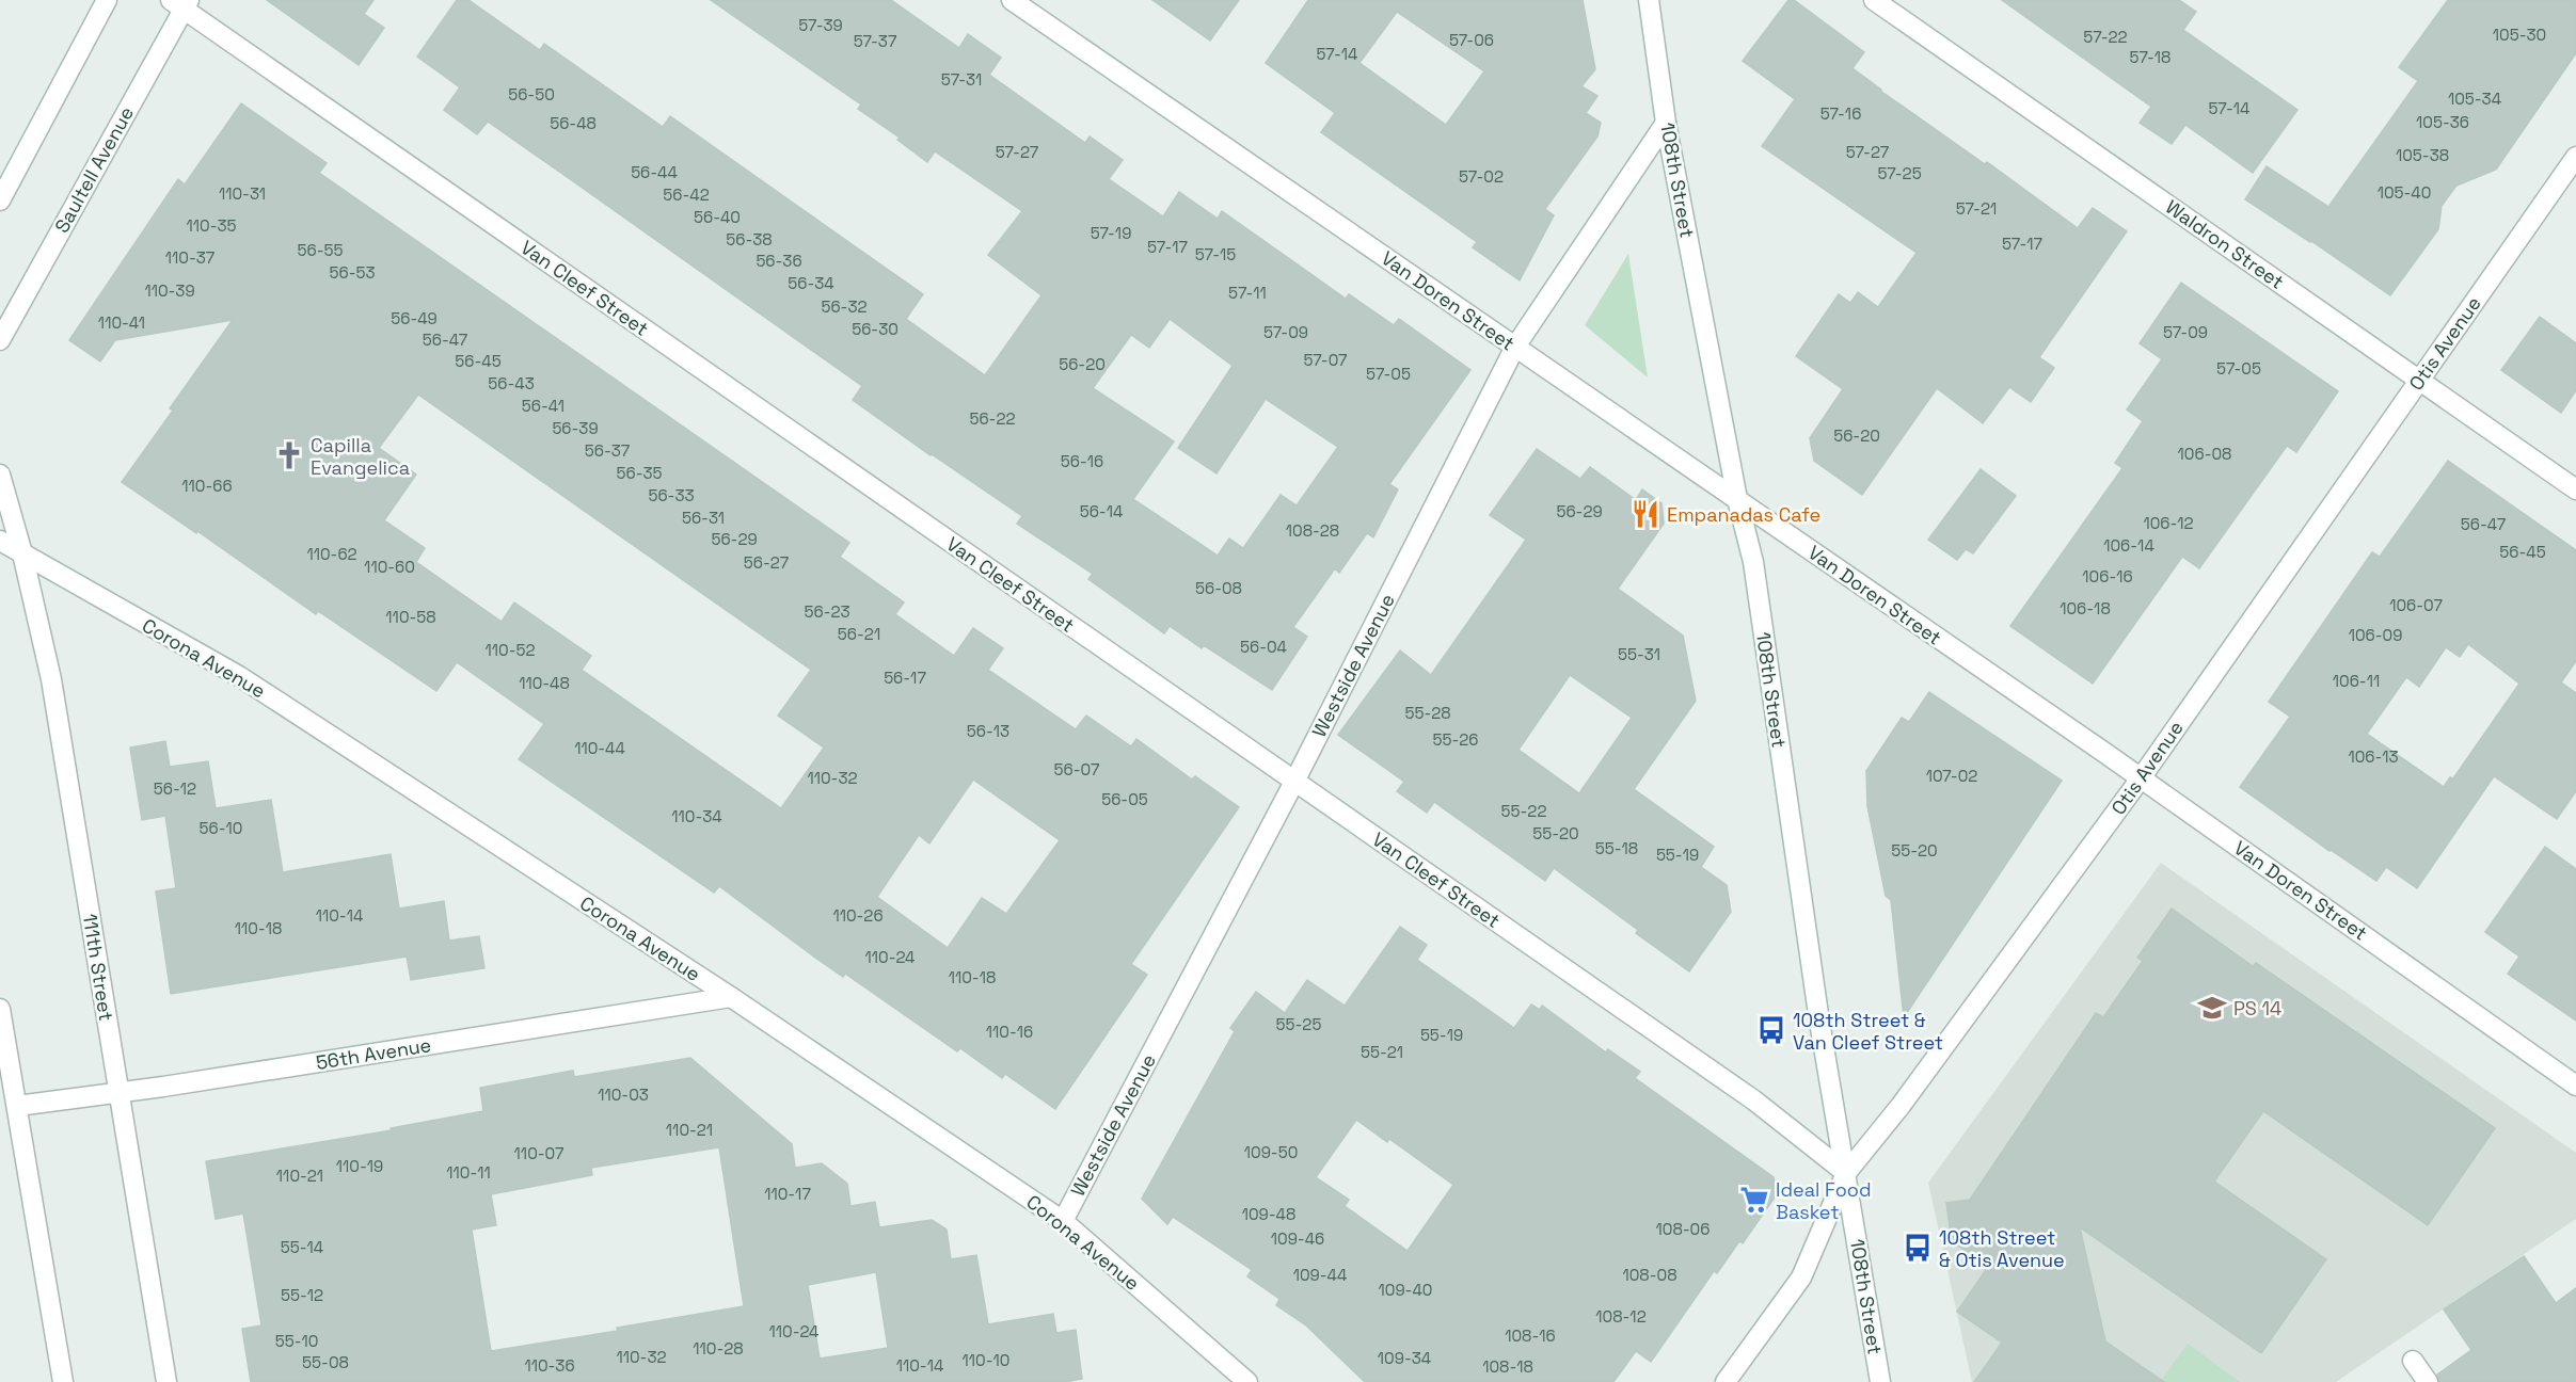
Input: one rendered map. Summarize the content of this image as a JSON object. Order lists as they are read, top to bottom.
{
  "streets": {
    "street": [
      "Saultell Avenue",
      "108th Street",
      "Waldron Street",
      "Van Cleef Street",
      "Van Doren Street",
      "Otis Avenue",
      "Corona Avenue",
      "Westside Avenue",
      "111th Street",
      "56th Avenue"
    ]
  },
  "crossings": [
    ["Saultell Avenue", "Van Cleef Street"],
    ["108th Street", "Van Cleef Street"],
    ["108th Street", "Van Doren Street"],
    ["108th Street", "Otis Avenue"],
    ["108th Street", "Westside Avenue"],
    ["Waldron Street", "Otis Avenue"],
    ["Van Cleef Street", "Otis Avenue"],
    ["Van Cleef Street", "Westside Avenue"],
    ["Van Doren Street", "Otis Avenue"],
    ["Van Doren Street", "Westside Avenue"],
    ["Corona Avenue", "Westside Avenue"],
    ["Corona Avenue", "111th Street"],
    ["Corona Avenue", "56th Avenue"],
    ["111th Street", "56th Avenue"]
  ],
  "places": {
    "church": ["Capilla Evangelica"],
    "restaurant": ["Empanadas Cafe"],
    "school or university": ["PS 14"],
    "bus stop": ["108th Street & Van Cleef Street", "108th Street & Otis Avenue"],
    "supermarket": ["Ideal Food Basket"]
  },
  "house_numbers": [
    "57-39",
    "105-30",
    "57-22",
    "57-06",
    "57-37",
    "57-14",
    "57-18",
    "57-31",
    "56-50",
    "105-34",
    "57-14",
    "57-16",
    "105-36",
    "56-48",
    "57-27",
    "57-27",
    "105-38",
    "56-44",
    "57-25",
    "57-02",
    "105-40",
    "110-31",
    "56-42",
    "57-21",
    "56-40",
    "110-35",
    "57-19",
    "56-38",
    "57-17",
    "57-17",
    "56-55",
    "57-15",
    "110-37",
    "56-36",
    "56-53",
    "56-34",
    "110-39",
    "57-11",
    "56-32",
    "56-49",
    "110-41",
    "56-30",
    "57-09",
    "57-09",
    "56-47",
    "57-07",
    "56-45",
    "56-20",
    "57-05",
    "57-05",
    "56-43",
    "56-41",
    "56-22",
    "56-39",
    "56-20",
    "56-37",
    "106-08",
    "56-16",
    "56-35",
    "110-66",
    "56-33",
    "56-14",
    "56-29",
    "56-31",
    "106-12",
    "56-47",
    "108-28",
    "56-29",
    "106-14",
    "56-45",
    "110-62",
    "56-27",
    "110-60",
    "106-16",
    "56-08",
    "106-07",
    "106-18",
    "56-23",
    "110-58",
    "56-21",
    "106-09",
    "56-04",
    "110-52",
    "55-31",
    "56-17",
    "106-11",
    "110-48",
    "55-28",
    "56-13",
    "55-26",
    "110-44",
    "106-13",
    "56-07",
    "107-02",
    "110-32",
    "56-12",
    "56-05",
    "55-22",
    "110-34",
    "56-10",
    "55-20",
    "55-18",
    "55-20",
    "55-19",
    "110-14",
    "110-26",
    "110-18",
    "110-24",
    "110-18",
    "55-25",
    "110-16",
    "55-19",
    "55-21",
    "110-03",
    "110-21",
    "109-50",
    "110-07",
    "110-19",
    "110-11",
    "110-21",
    "110-17",
    "109-48",
    "108-06",
    "109-46",
    "55-14",
    "109-44",
    "108-08",
    "109-40",
    "55-12",
    "108-12",
    "110-24",
    "108-16",
    "55-10",
    "110-28",
    "110-32",
    "109-34",
    "110-10",
    "55-08",
    "110-36",
    "110-14",
    "108-18"
  ]
}
